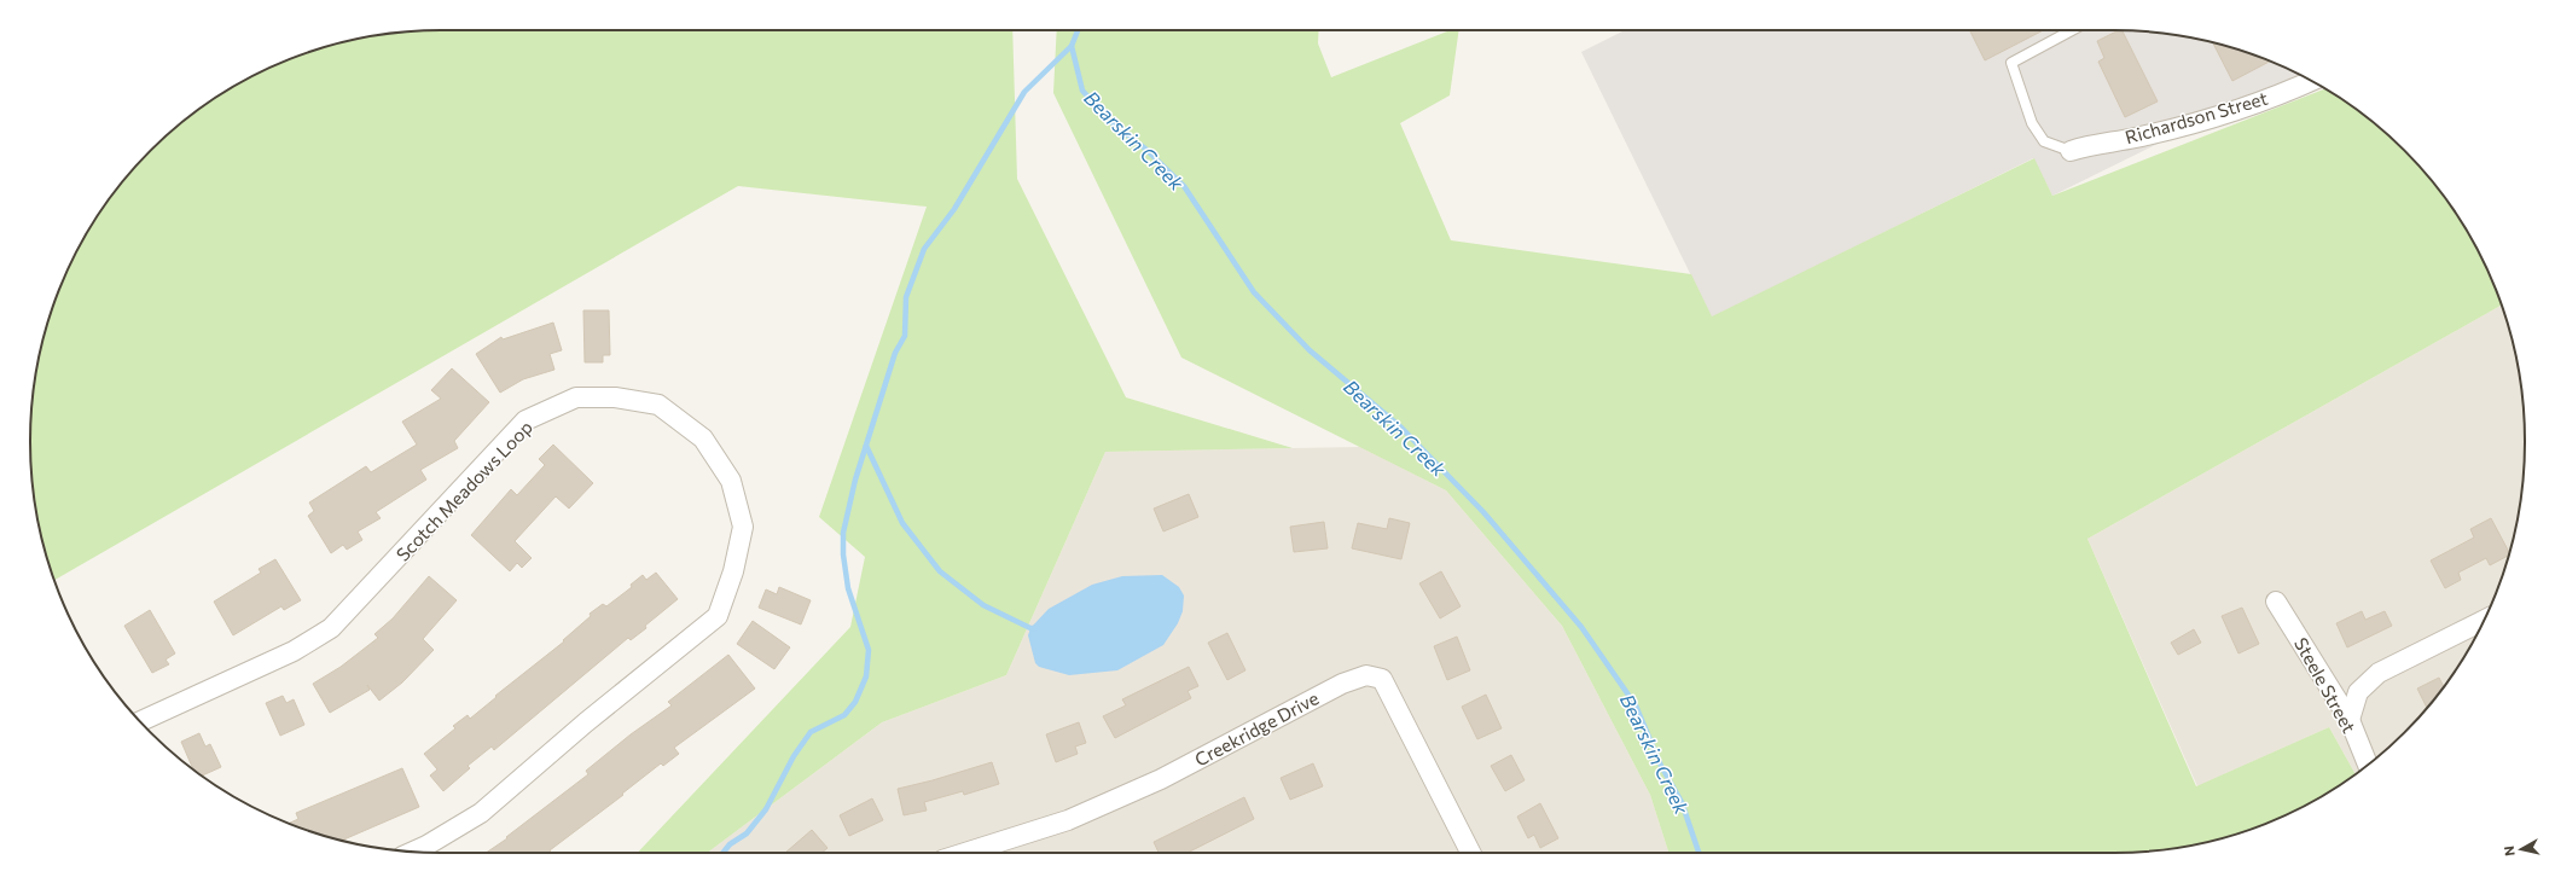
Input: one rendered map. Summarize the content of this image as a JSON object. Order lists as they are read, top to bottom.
{
  "streets": {
    "street": [
      "Richardson Street",
      "Scotch Meadows Loop",
      "Steele Street",
      "Creekridge Drive"
    ]
  },
  "water": ["Bearskin Creek"],
  "north": "left"
}
